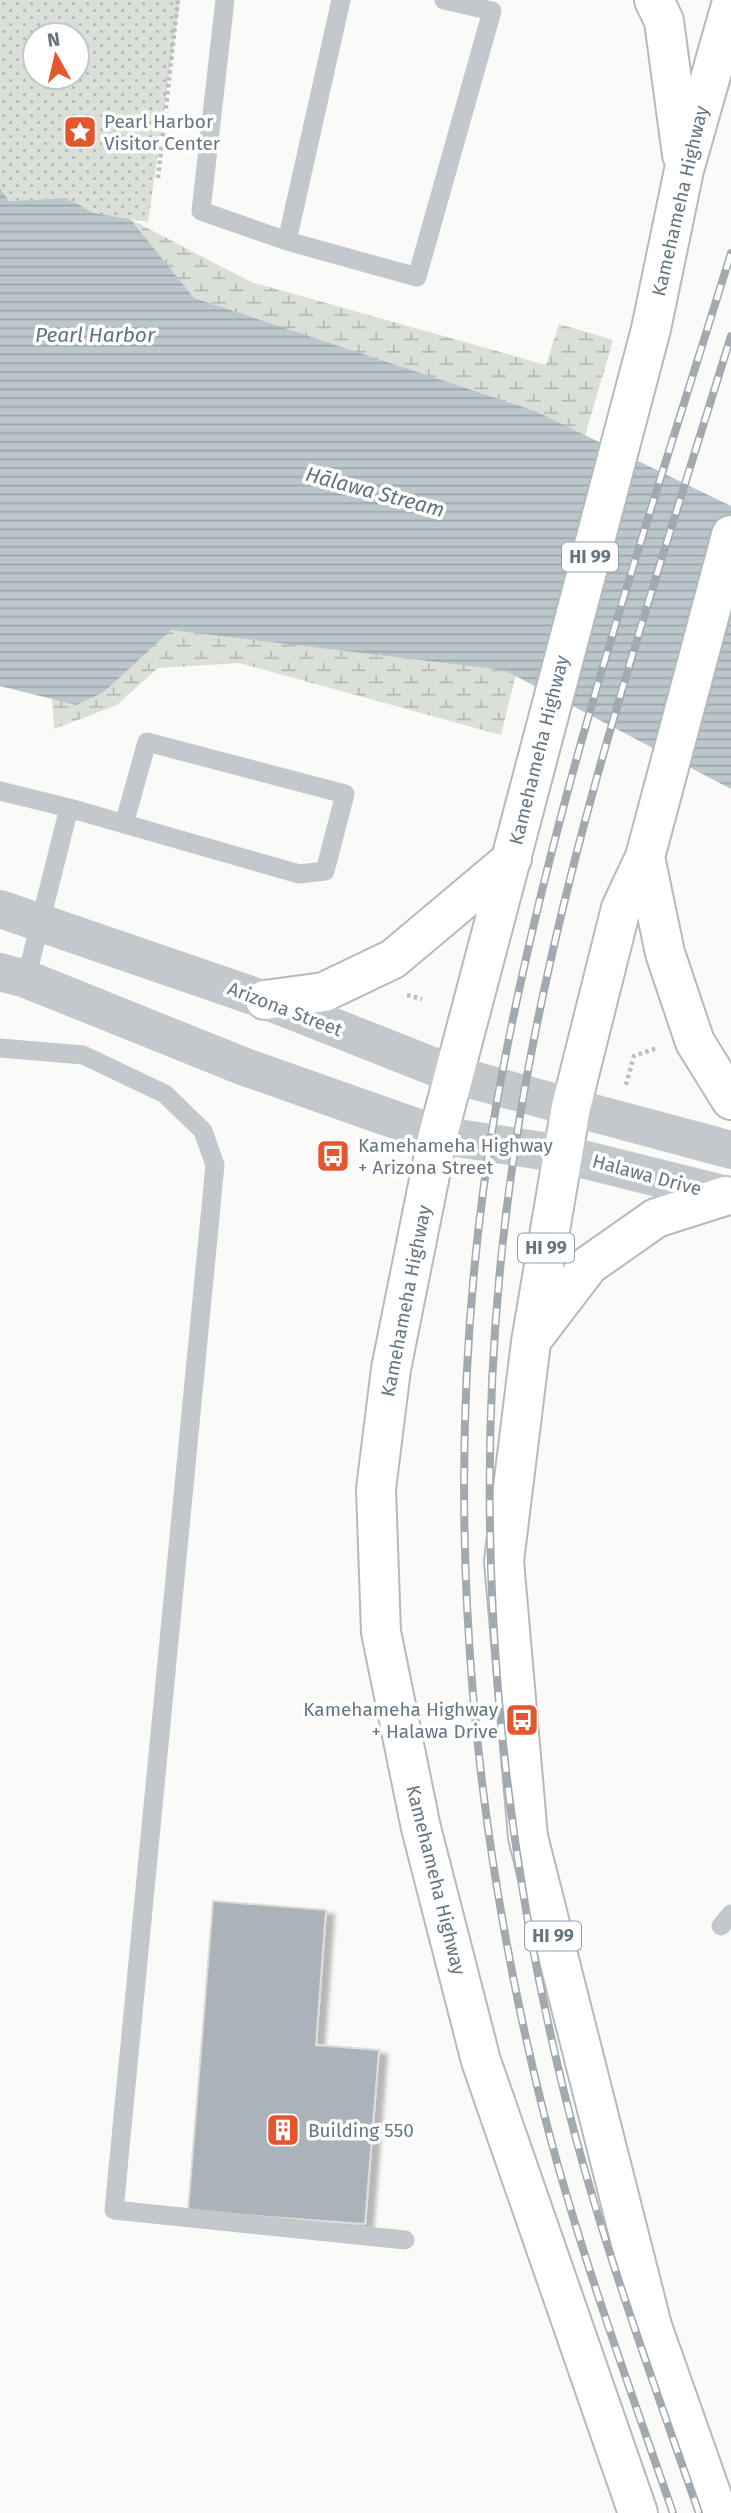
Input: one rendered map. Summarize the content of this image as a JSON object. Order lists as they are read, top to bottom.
{
  "streets": {
    "main road": ["Kamehameha Highway", "HI 99"],
    "street": ["Arizona Street", "Halawa Drive"]
  },
  "crossings": [
    ["Kamehameha Highway", "Arizona Street"],
    ["HI 99", "Arizona Street"],
    ["HI 99", "Halawa Drive"]
  ],
  "water": ["Pearl Harbor", "Hālawa Stream"],
  "places": {
    "place": ["Pearl Harbor Visitor Center"],
    "bus stop": ["Kamehameha Highway + Arizona Street", "Kamehameha Highway + Halawa Drive"],
    "building": ["Building 550"]
  },
  "north": "top"
}
